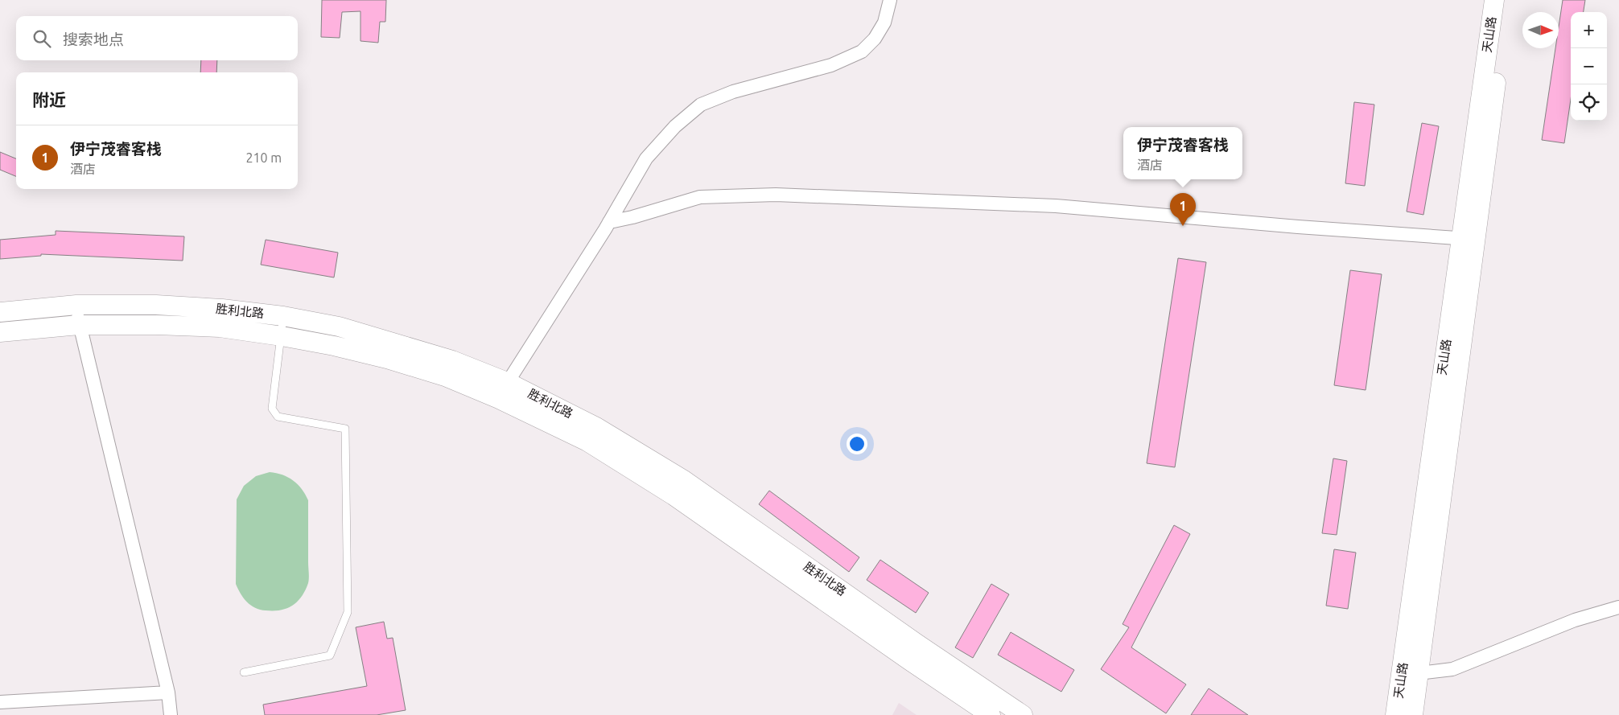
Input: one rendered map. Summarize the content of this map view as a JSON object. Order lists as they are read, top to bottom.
{
  "streets": {
    "main road": ["天山路", "胜利北路"]
  },
  "north": "right",
  "page": {
    "map_buttons": ["+", "−"],
    "search": "搜索地点",
    "heading": "附近",
    "list": [
      {
        "mark": "1",
        "name": "伊宁茂睿客栈",
        "note": "酒店",
        "value": "210 m"
      }
    ],
    "popup": ["伊宁茂睿客栈", "酒店"],
    "pins": "1"
  }
}
